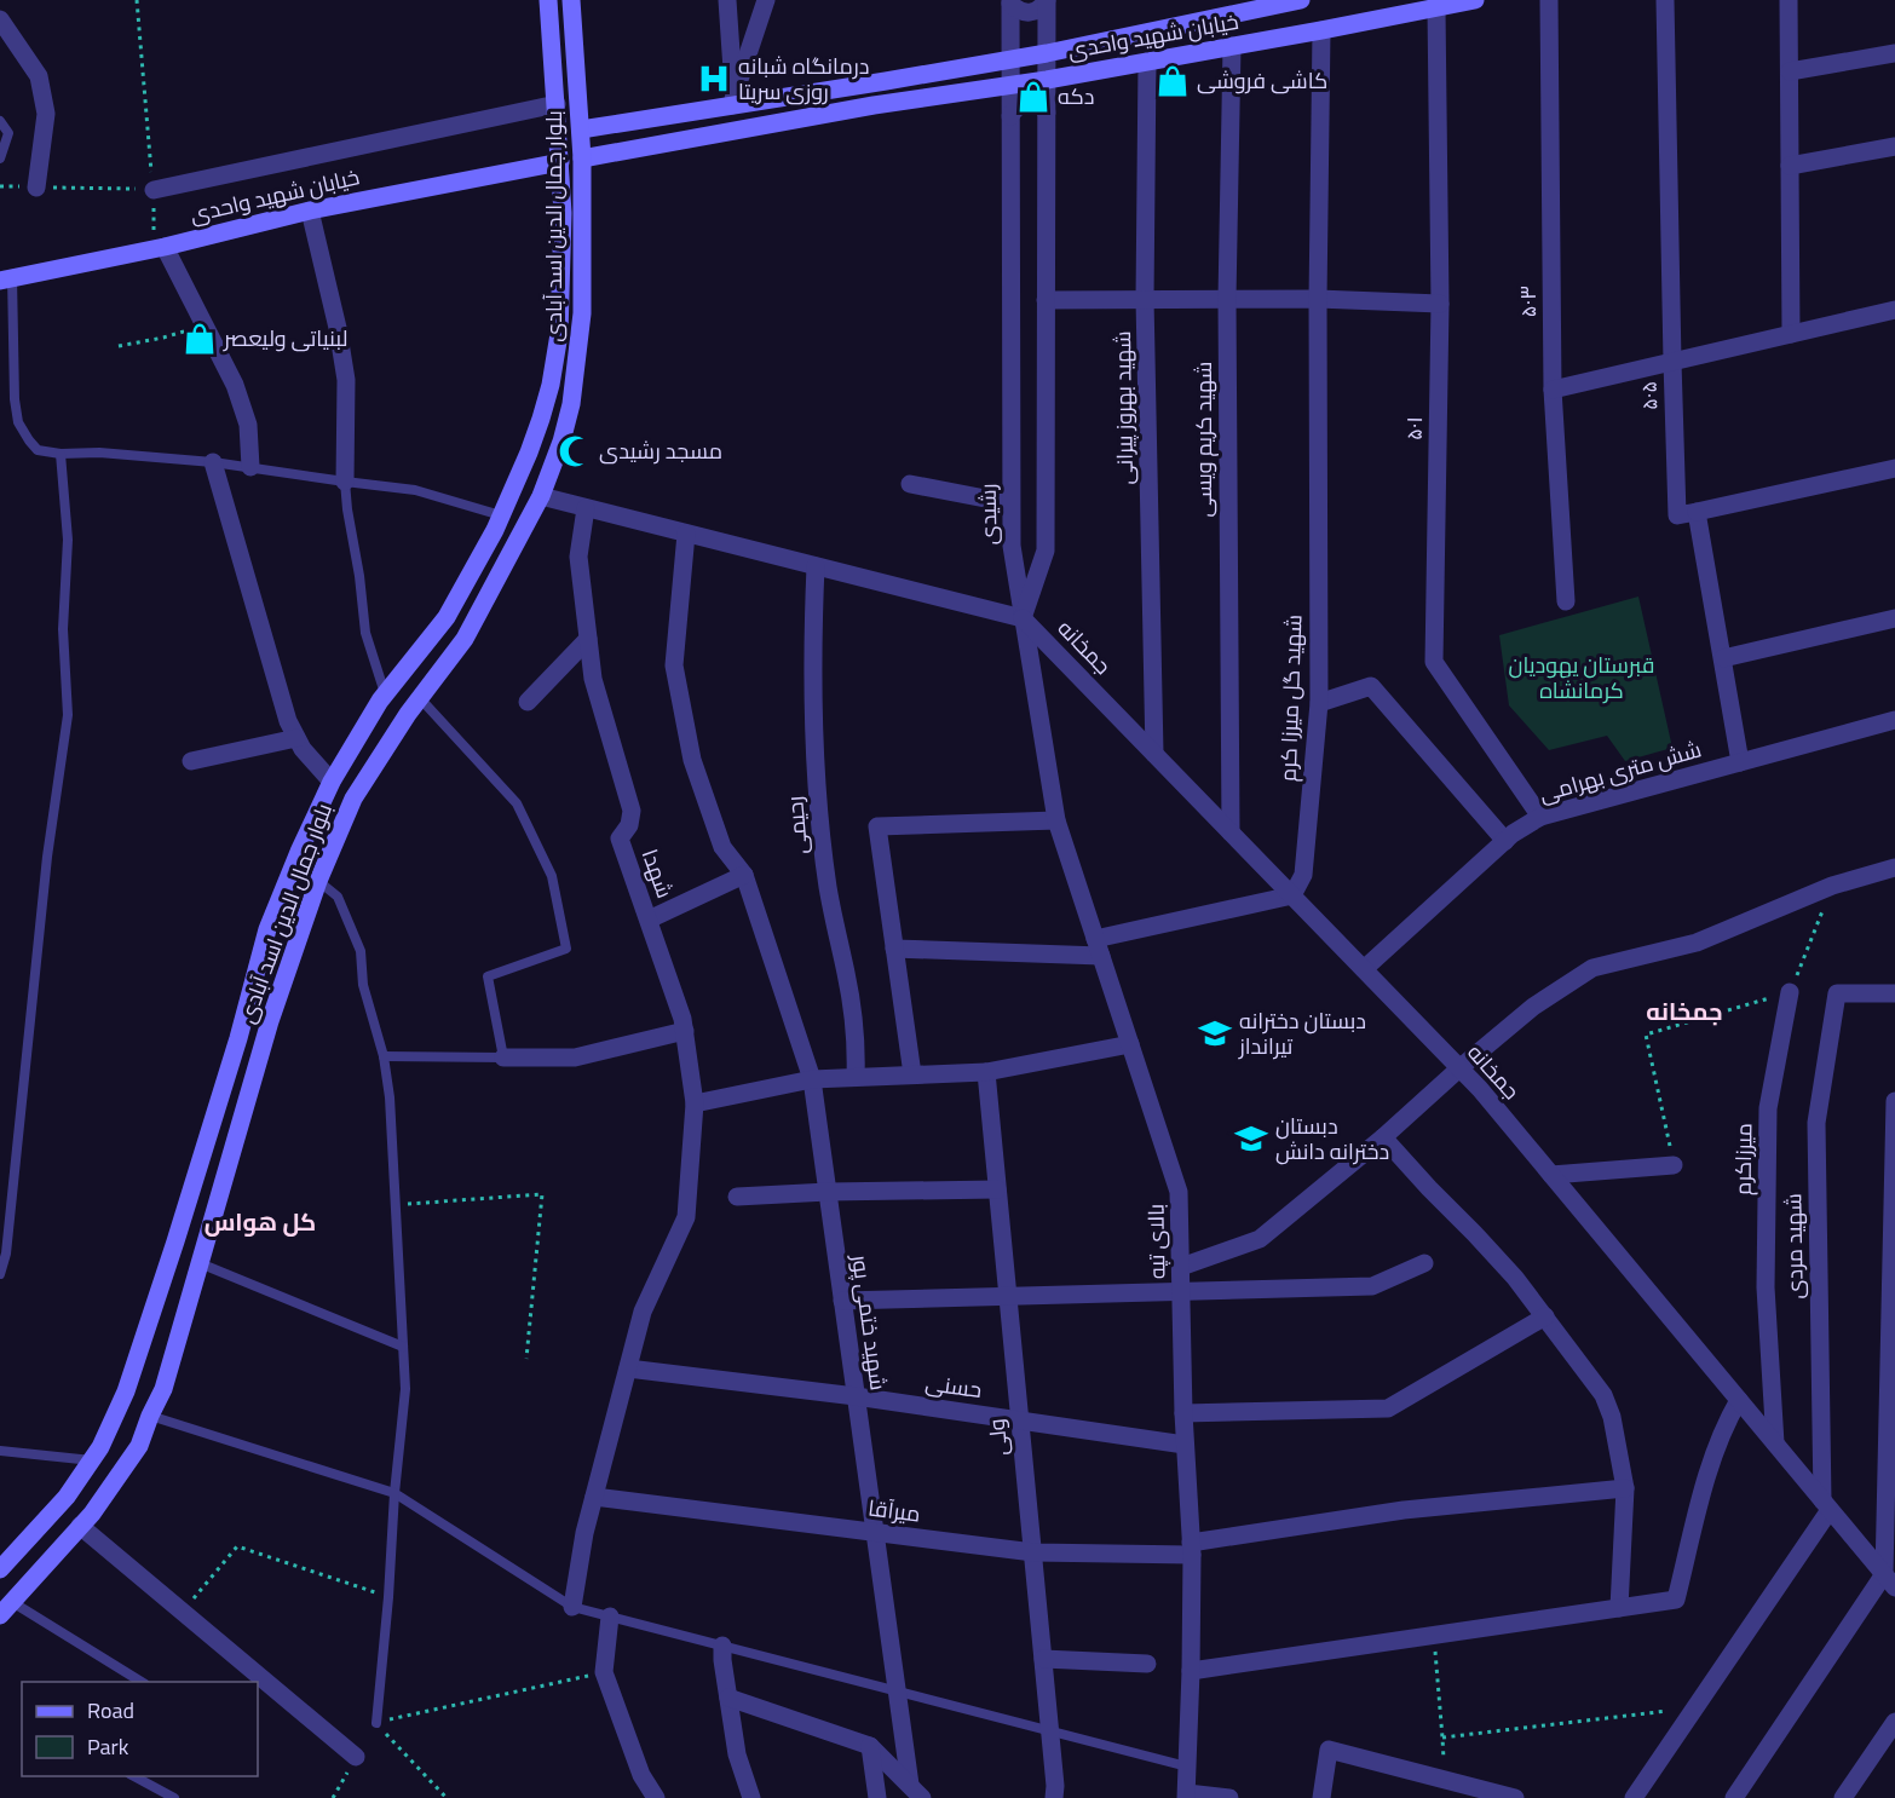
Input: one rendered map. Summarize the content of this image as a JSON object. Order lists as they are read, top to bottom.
{
  "streets": {
    "main road": ["خیابان شهید واحدی", "بلوار جمال الدین اسد آبادی"],
    "street": [
      "۵۰۳",
      "۵۰۵",
      "شهید بهروز پیرانی",
      "۵۰۱",
      "شهید کریم ویسی",
      "رشیدی",
      "جمخانه",
      "شهید گل میرزا کرم",
      "شش متری بهرامی",
      "رحیمی",
      "شهدا",
      "میرزاکرم",
      "بالای تپه",
      "شهید مردی",
      "شهید ختمی پور",
      "حسنی",
      "ولی",
      "میرآقا"
    ]
  },
  "crossings": [
    ["خیابان شهید واحدی", "بلوار جمال الدین اسد آبادی"],
    ["خیابان شهید واحدی", "شهید بهروز پیرانی"],
    ["خیابان شهید واحدی", "۵۰۱"],
    ["خیابان شهید واحدی", "شهید کریم ویسی"],
    ["خیابان شهید واحدی", "رشیدی"],
    ["خیابان شهید واحدی", "شهید گل میرزا کرم"],
    ["شهید بهروز پیرانی", "جمخانه"],
    ["۵۰۱", "شش متری بهرامی"],
    ["شهید کریم ویسی", "جمخانه"],
    ["رشیدی", "جمخانه"],
    ["رشیدی", "بالای تپه"],
    ["جمخانه", "شهید گل میرزا کرم"],
    ["جمخانه", "شش متری بهرامی"],
    ["جمخانه", "میرزاکرم"],
    ["جمخانه", "بالای تپه"],
    ["جمخانه", "شهید مردی"],
    ["شهدا", "حسنی"],
    ["بالای تپه", "حسنی"],
    ["بالای تپه", "میرآقا"],
    ["شهید ختمی پور", "حسنی"],
    ["شهید ختمی پور", "میرآقا"],
    ["حسنی", "ولی"],
    ["ولی", "میرآقا"]
  ],
  "districts": ["جمخانه", "کل هواس"],
  "parks": ["قبرستان یهودیان کرمانشاه"],
  "places": {
    "hospital": ["درمانگاه شبانه روزی سریتا"],
    "shop": ["کاشی فروشی", "دکه", "لبنیاتی ولیعصر"],
    "mosque": ["مسجد رشیدی"],
    "school or university": ["دبستان دخترانه تیرانداز", "دبستان دخترانه دانش"]
  },
  "legend": ["Road", "Park"]
}
